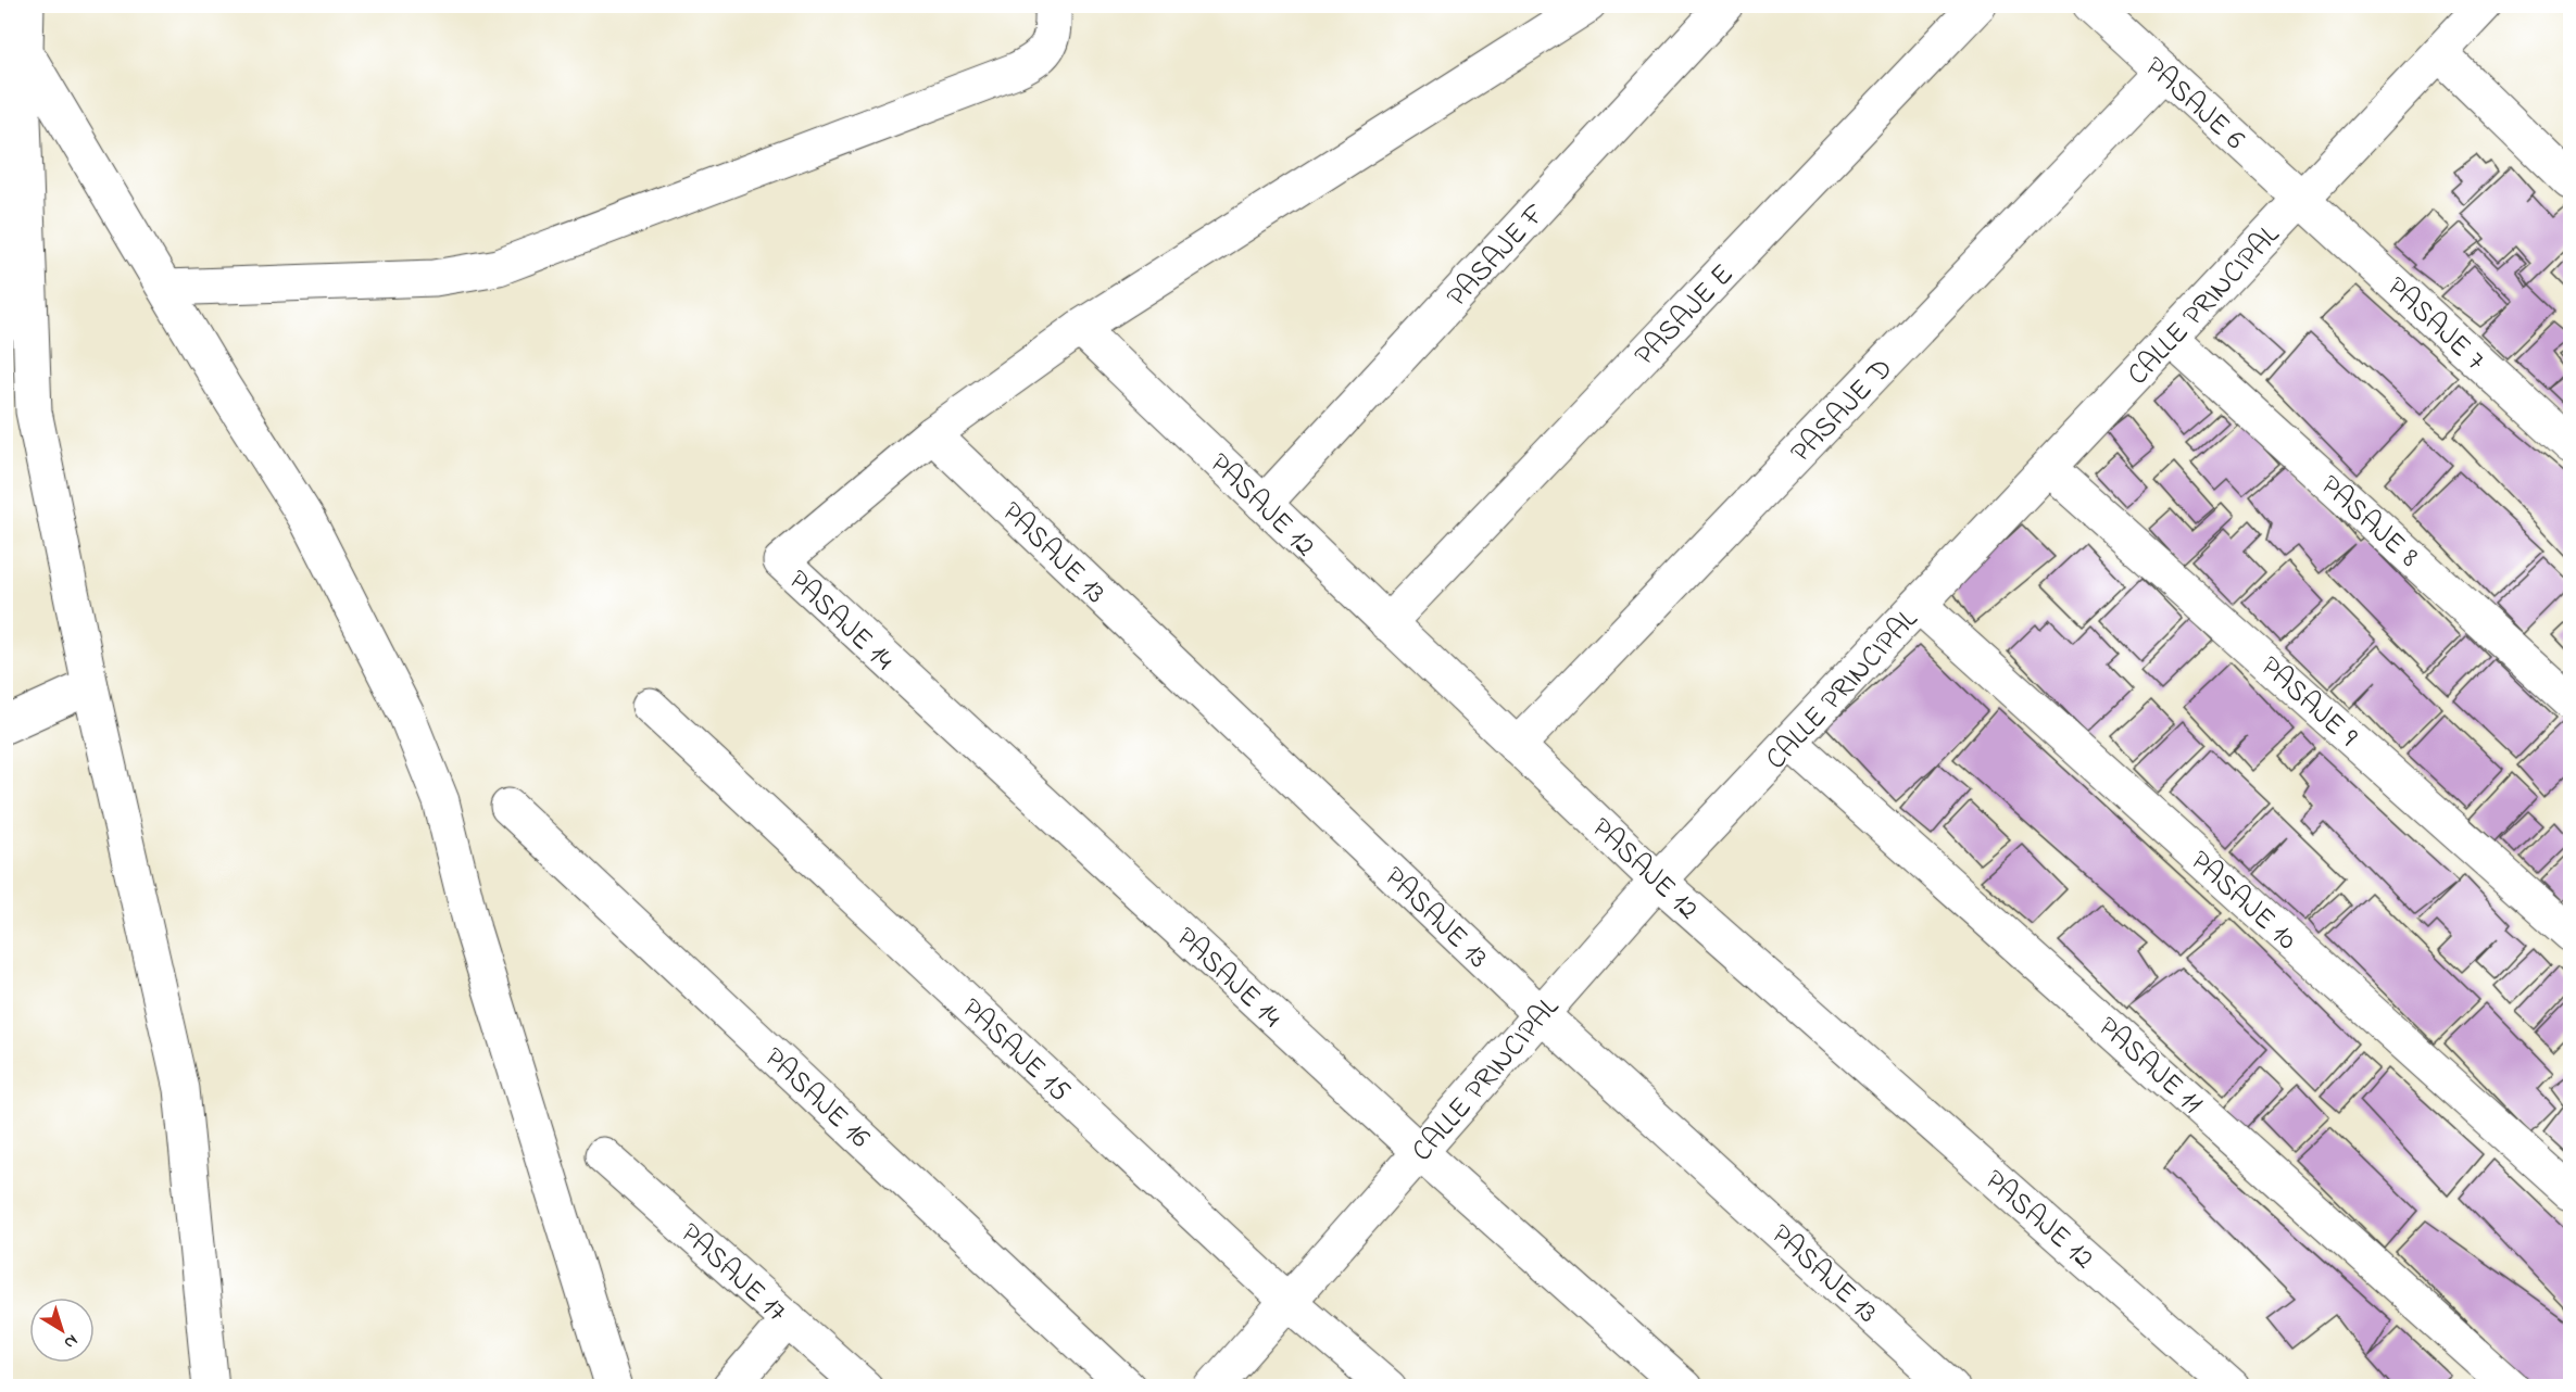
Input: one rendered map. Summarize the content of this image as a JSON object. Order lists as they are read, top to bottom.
{
  "streets": {
    "street": [
      "PASAJE 6",
      "PASAJE F",
      "CALLE PRINCIPAL",
      "PASAJE E",
      "PASAJE 7",
      "PASAJE D",
      "PASAJE 12",
      "PASAJE 8",
      "PASAJE 13",
      "PASAJE 14",
      "PASAJE 9",
      "PASAJE 10",
      "PASAJE 15",
      "PASAJE 11",
      "PASAJE 16",
      "PASAJE 17"
    ]
  },
  "crossings": [
    ["PASAJE 6", "CALLE PRINCIPAL"],
    ["PASAJE 6", "PASAJE 7"],
    ["PASAJE 6", "PASAJE D"],
    ["PASAJE F", "PASAJE 12"],
    ["CALLE PRINCIPAL", "PASAJE 7"],
    ["CALLE PRINCIPAL", "PASAJE 12"],
    ["CALLE PRINCIPAL", "PASAJE 8"],
    ["CALLE PRINCIPAL", "PASAJE 13"],
    ["CALLE PRINCIPAL", "PASAJE 14"],
    ["CALLE PRINCIPAL", "PASAJE 9"],
    ["CALLE PRINCIPAL", "PASAJE 10"],
    ["CALLE PRINCIPAL", "PASAJE 15"],
    ["CALLE PRINCIPAL", "PASAJE 11"],
    ["PASAJE E", "PASAJE 12"],
    ["PASAJE D", "PASAJE 12"],
    ["PASAJE 13", "PASAJE 14"]
  ],
  "north": "bottom right"
}
